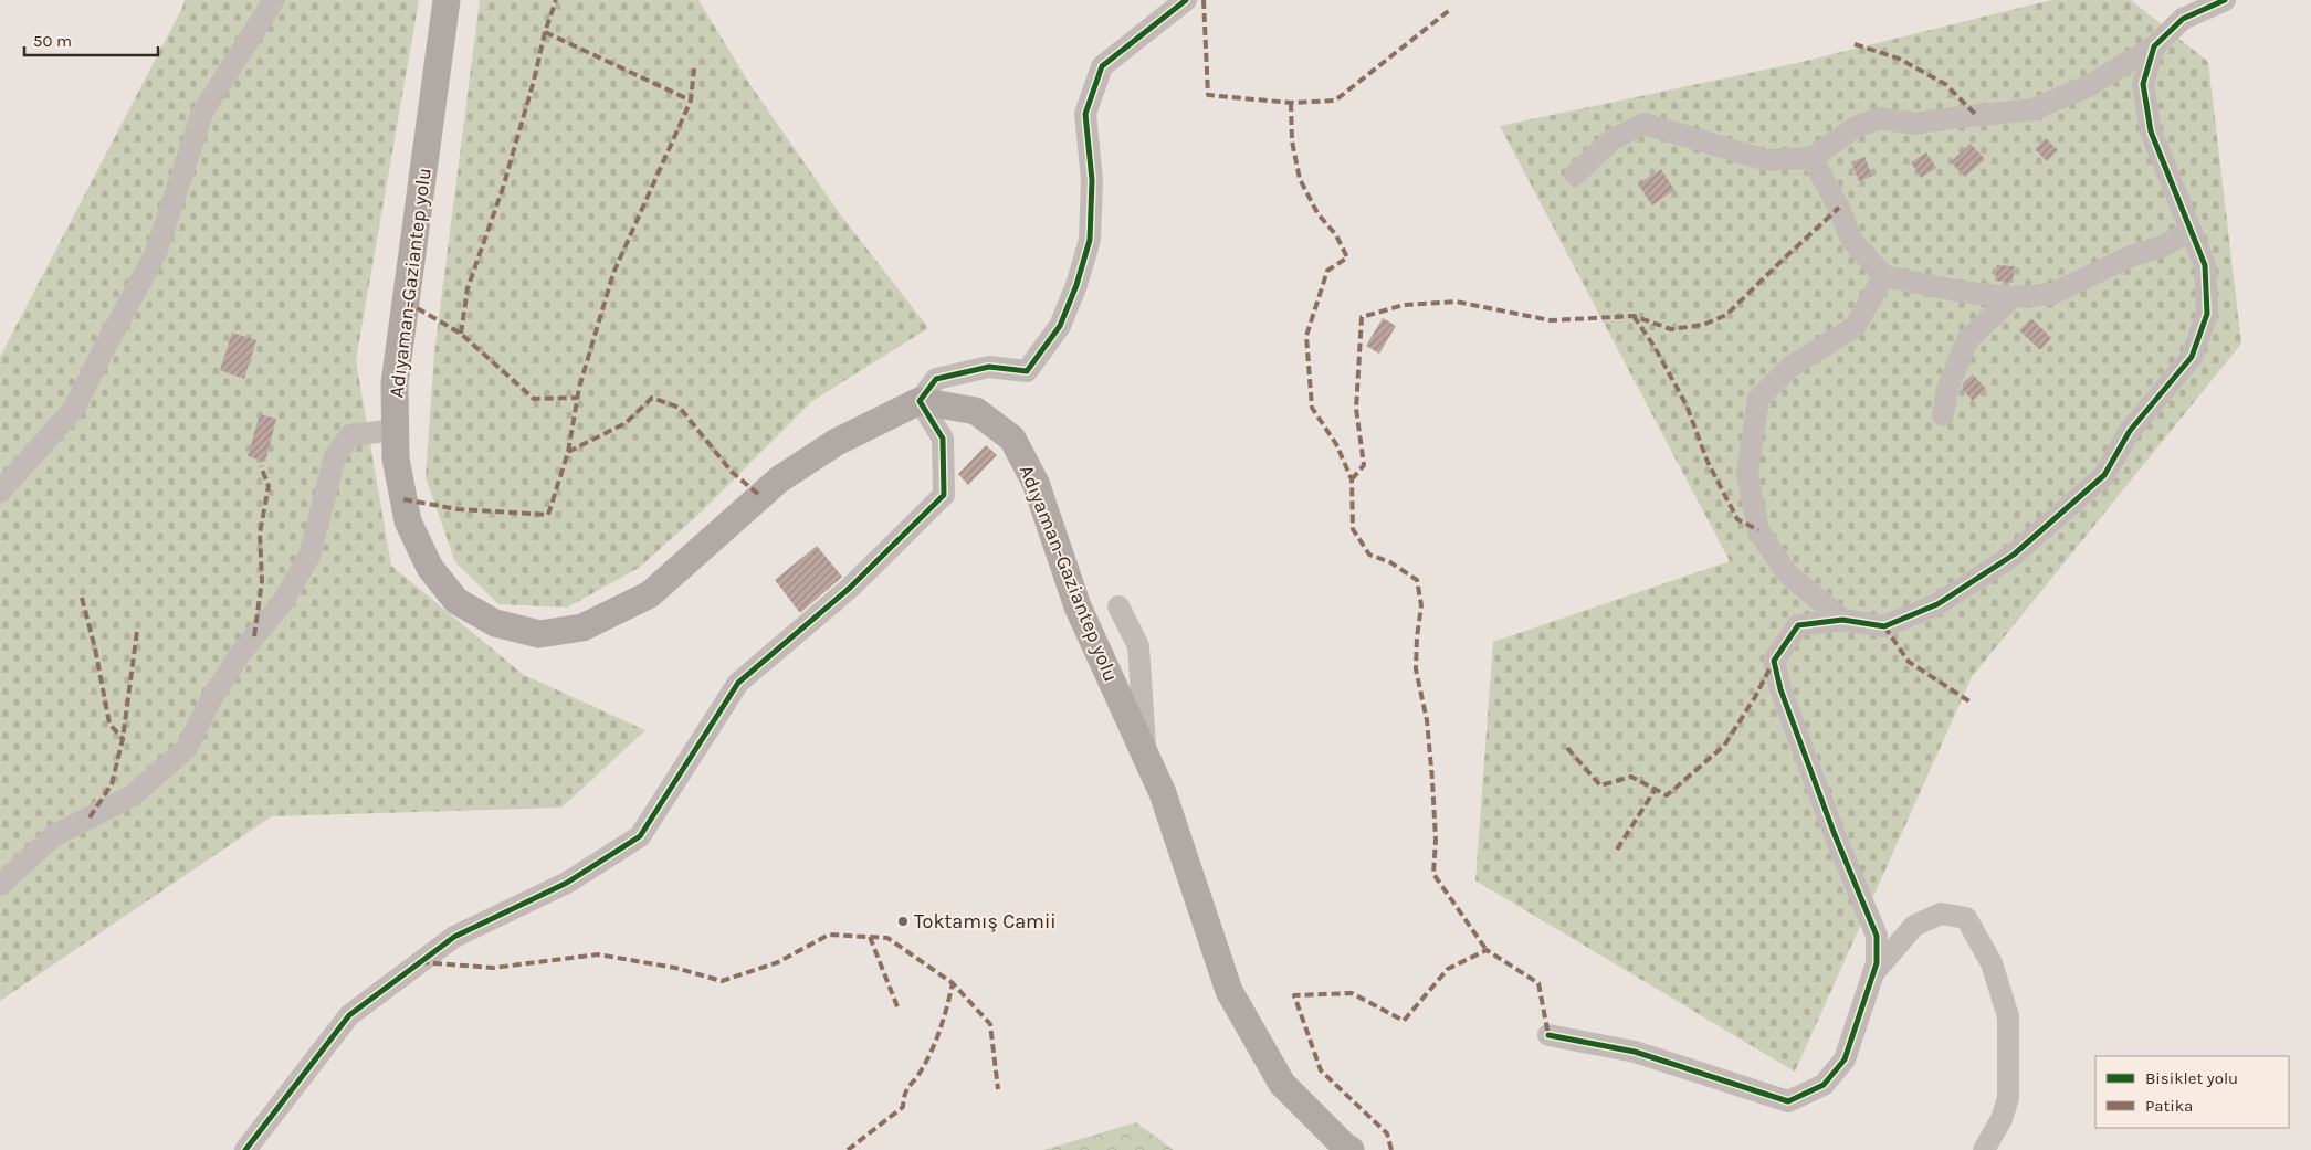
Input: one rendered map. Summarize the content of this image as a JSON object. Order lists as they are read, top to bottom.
{
  "streets": {
    "main road": ["Adıyaman-Gaziantep yolu"]
  },
  "places": ["Toktamış Camii"],
  "legend": ["Bisiklet yolu", "Patika"],
  "scale_bar": "50 m"
}
